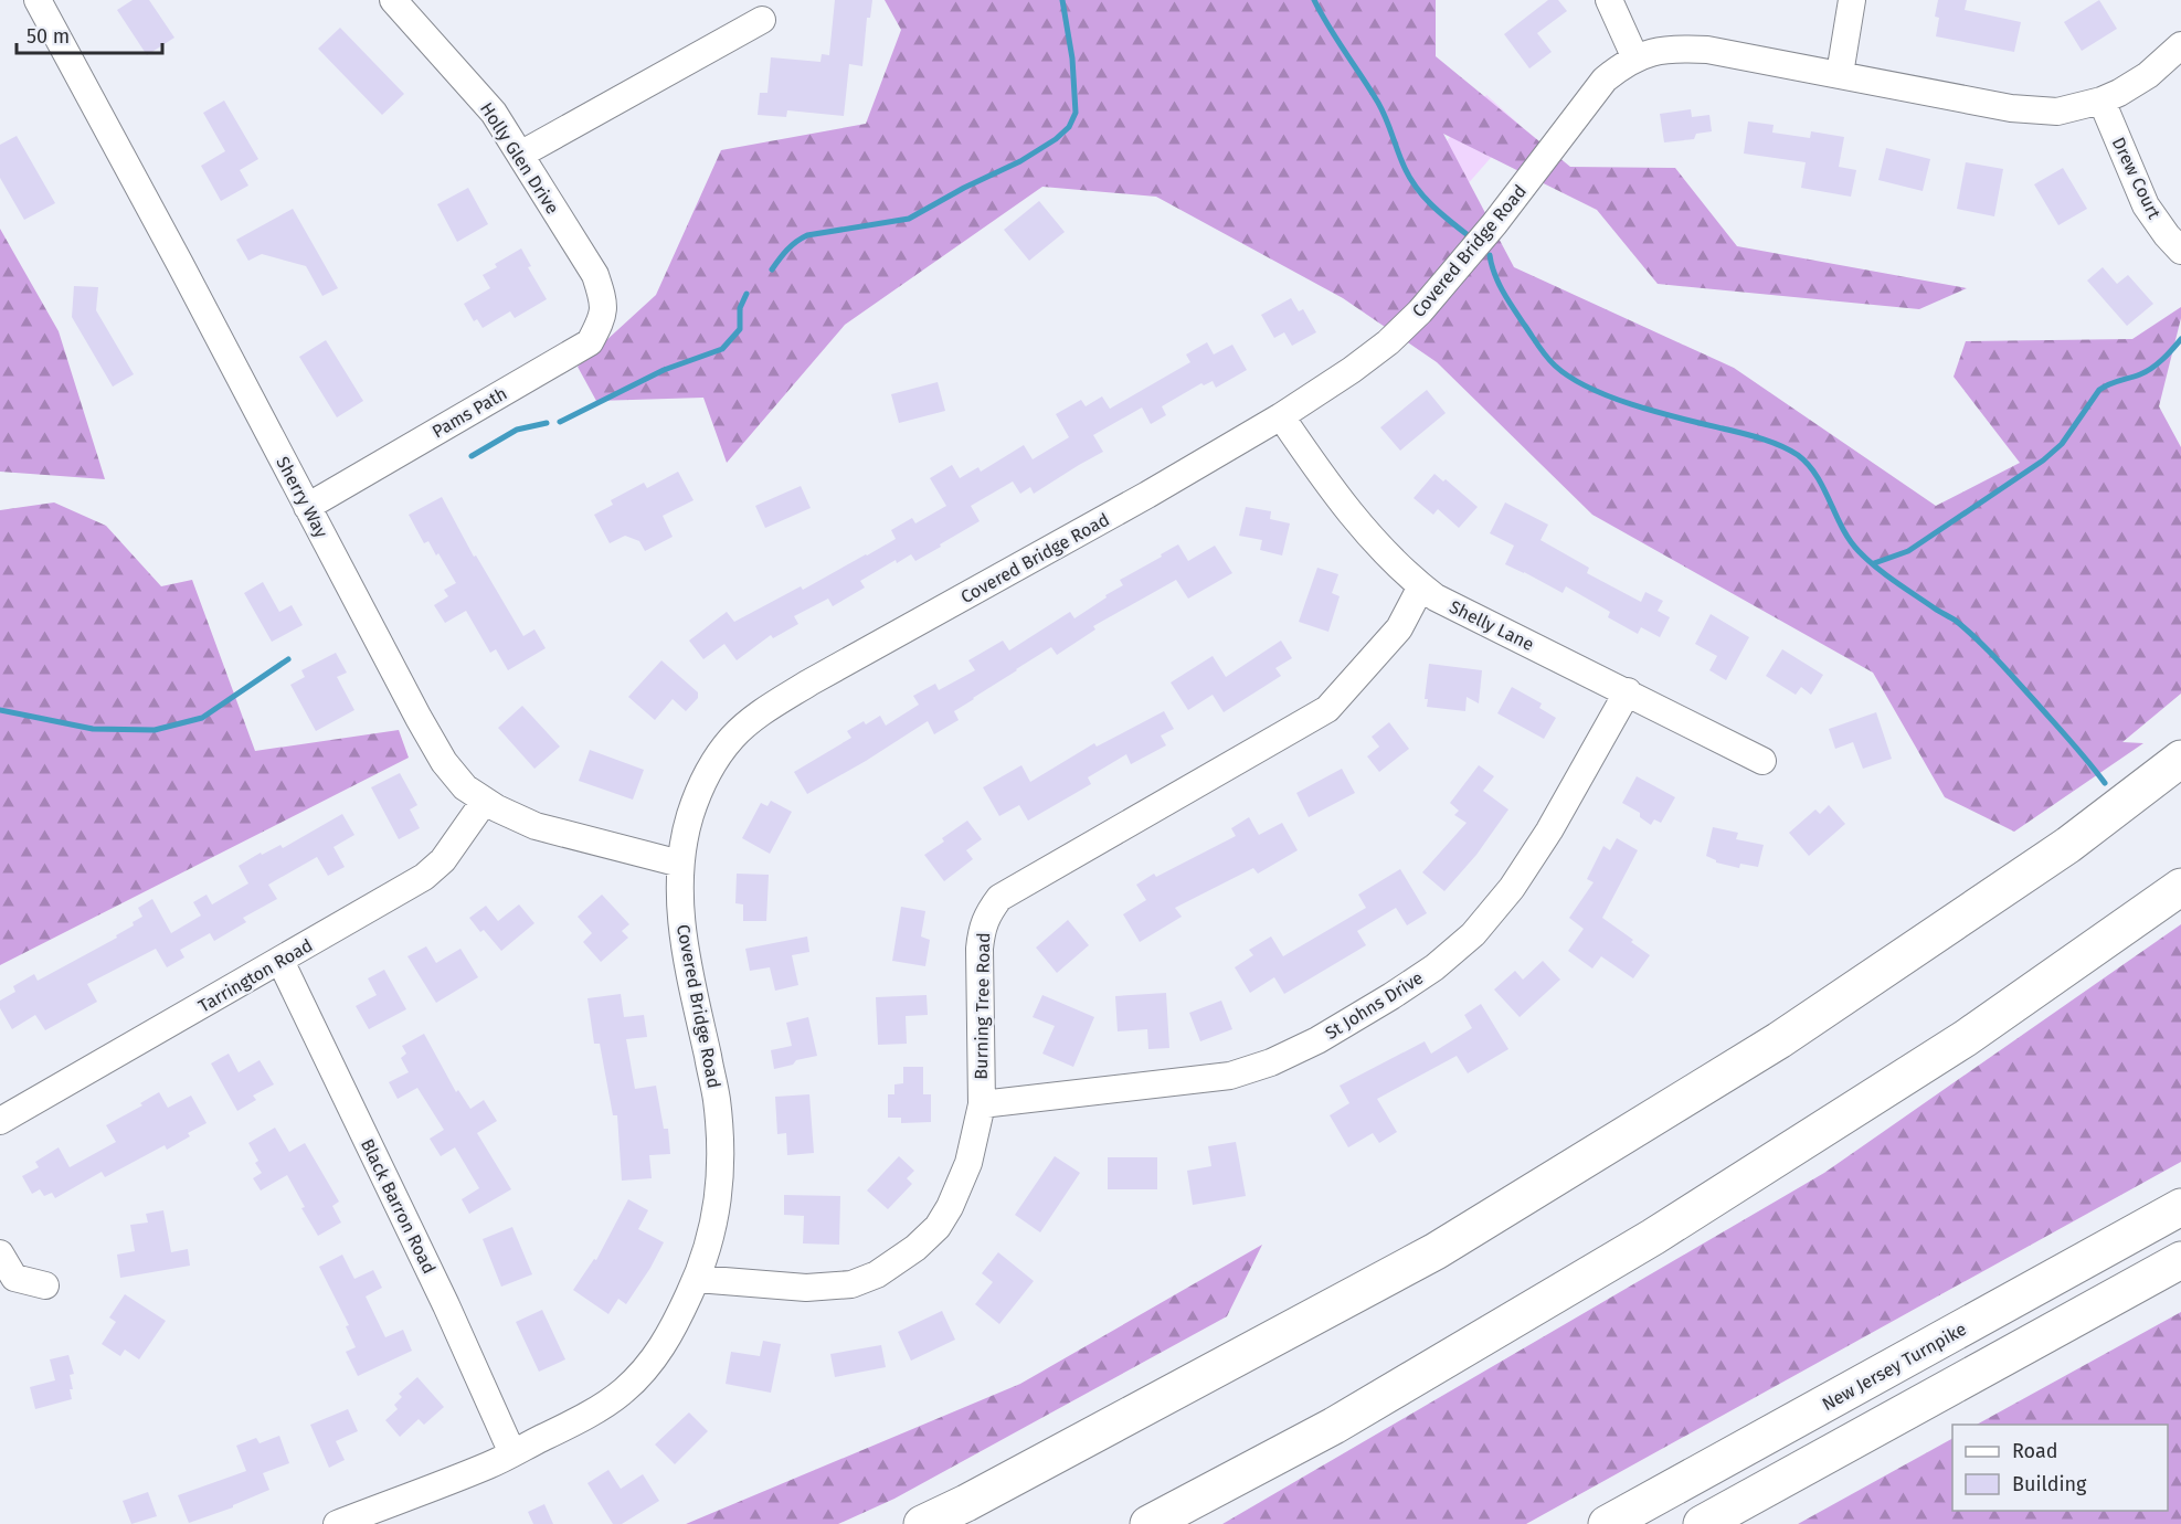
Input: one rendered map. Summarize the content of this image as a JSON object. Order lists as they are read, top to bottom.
{
  "streets": {
    "highway": ["New Jersey Turnpike"],
    "street": [
      "Holly Glen Drive",
      "Drew Court",
      "Covered Bridge Road",
      "Pams Path",
      "Sherry Way",
      "Shelly Lane",
      "Tarrington Road",
      "St Johns Drive",
      "Burning Tree Road",
      "Black Barron Road"
    ]
  },
  "crossings": [
    ["Holly Glen Drive", "Pams Path"],
    ["Drew Court", "Covered Bridge Road"],
    ["Covered Bridge Road", "Sherry Way"],
    ["Covered Bridge Road", "Shelly Lane"],
    ["Covered Bridge Road", "Burning Tree Road"],
    ["Covered Bridge Road", "Black Barron Road"],
    ["Pams Path", "Sherry Way"],
    ["Sherry Way", "Tarrington Road"],
    ["Shelly Lane", "St Johns Drive"],
    ["Shelly Lane", "Burning Tree Road"],
    ["Tarrington Road", "Black Barron Road"],
    ["St Johns Drive", "Burning Tree Road"]
  ],
  "legend": ["Road", "Building"],
  "scale_bar": "50 m"
}
